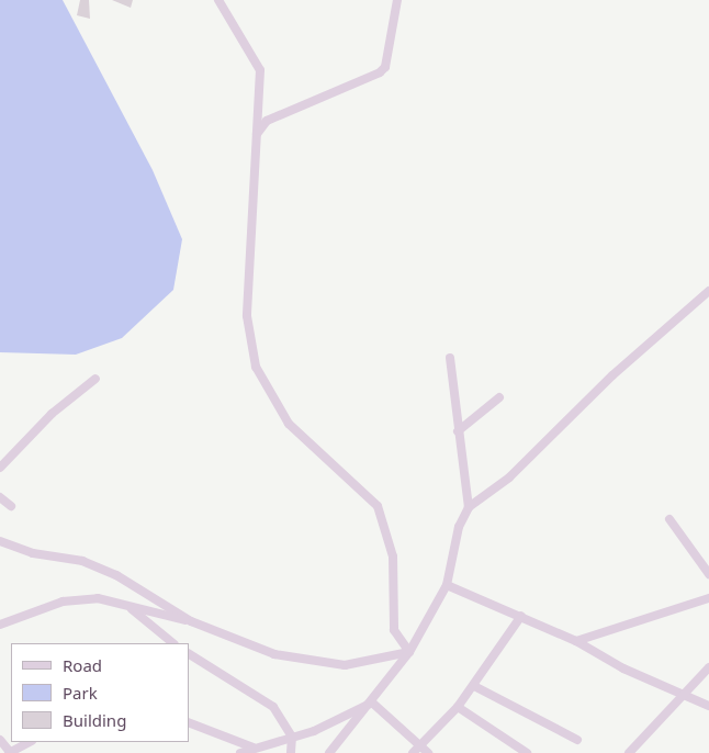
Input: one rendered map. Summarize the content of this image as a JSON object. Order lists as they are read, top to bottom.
{
  "legend": ["Road", "Park", "Building"]
}
